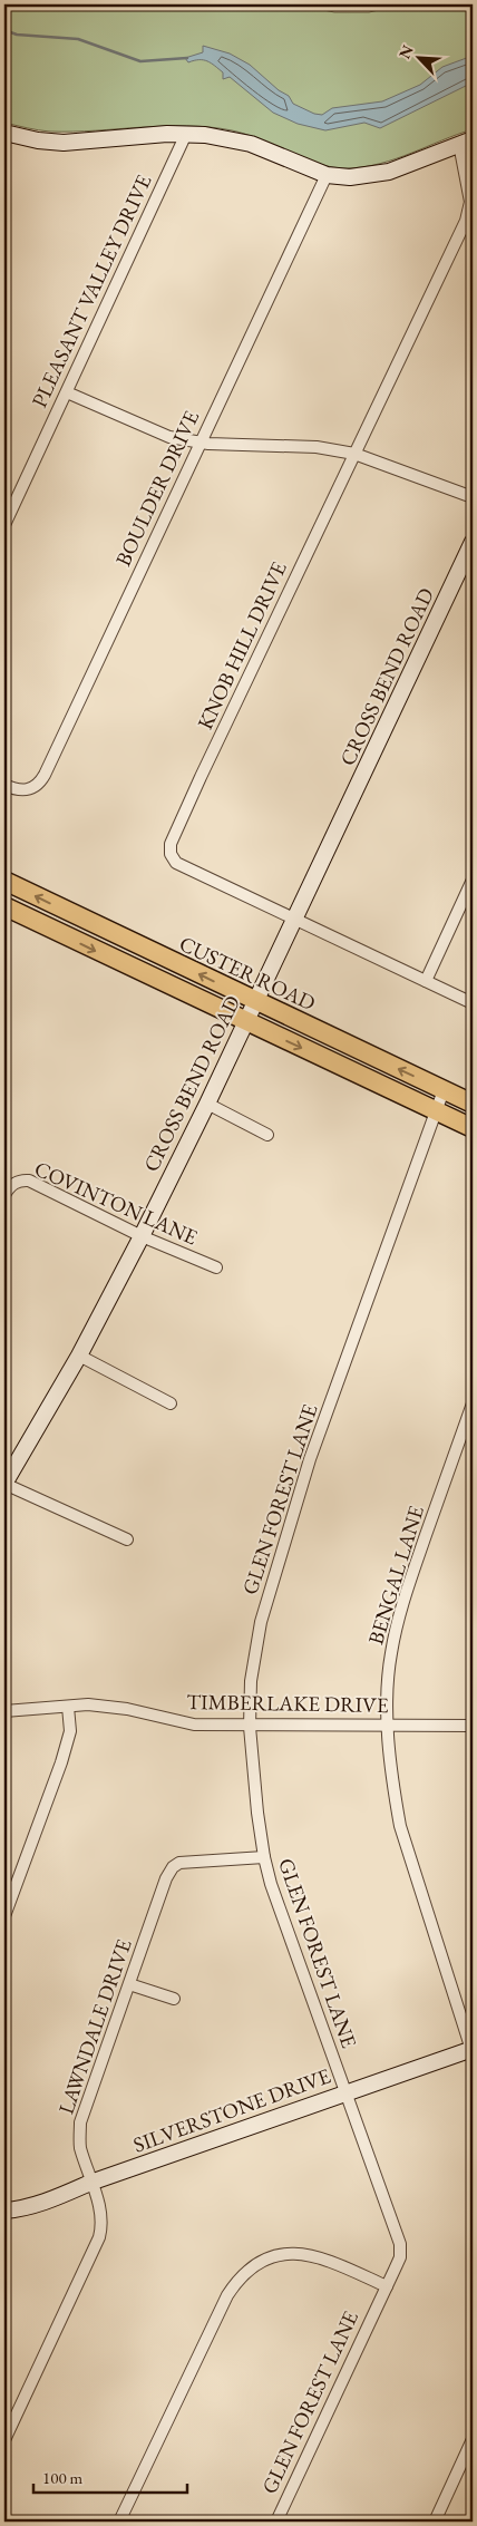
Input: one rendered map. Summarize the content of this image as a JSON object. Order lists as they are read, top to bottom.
{
  "streets": {
    "main road": ["CUSTER ROAD"],
    "street": [
      "PLEASANT VALLEY DRIVE",
      "BOULDER DRIVE",
      "KNOB HILL DRIVE",
      "CROSS BEND ROAD",
      "COVINTON LANE",
      "GLEN FOREST LANE",
      "BENGAL LANE",
      "TIMBERLAKE DRIVE",
      "LAWNDALE DRIVE",
      "SILVERSTONE DRIVE"
    ]
  },
  "crossings": [
    ["KNOB HILL DRIVE", "CROSS BEND ROAD"],
    ["CROSS BEND ROAD", "CUSTER ROAD"],
    ["CROSS BEND ROAD", "COVINTON LANE"],
    ["CUSTER ROAD", "GLEN FOREST LANE"],
    ["GLEN FOREST LANE", "TIMBERLAKE DRIVE"],
    ["GLEN FOREST LANE", "LAWNDALE DRIVE"],
    ["GLEN FOREST LANE", "SILVERSTONE DRIVE"],
    ["BENGAL LANE", "TIMBERLAKE DRIVE"],
    ["BENGAL LANE", "SILVERSTONE DRIVE"],
    ["LAWNDALE DRIVE", "SILVERSTONE DRIVE"]
  ],
  "scale_bar": "100 m",
  "north": "top left"
}
